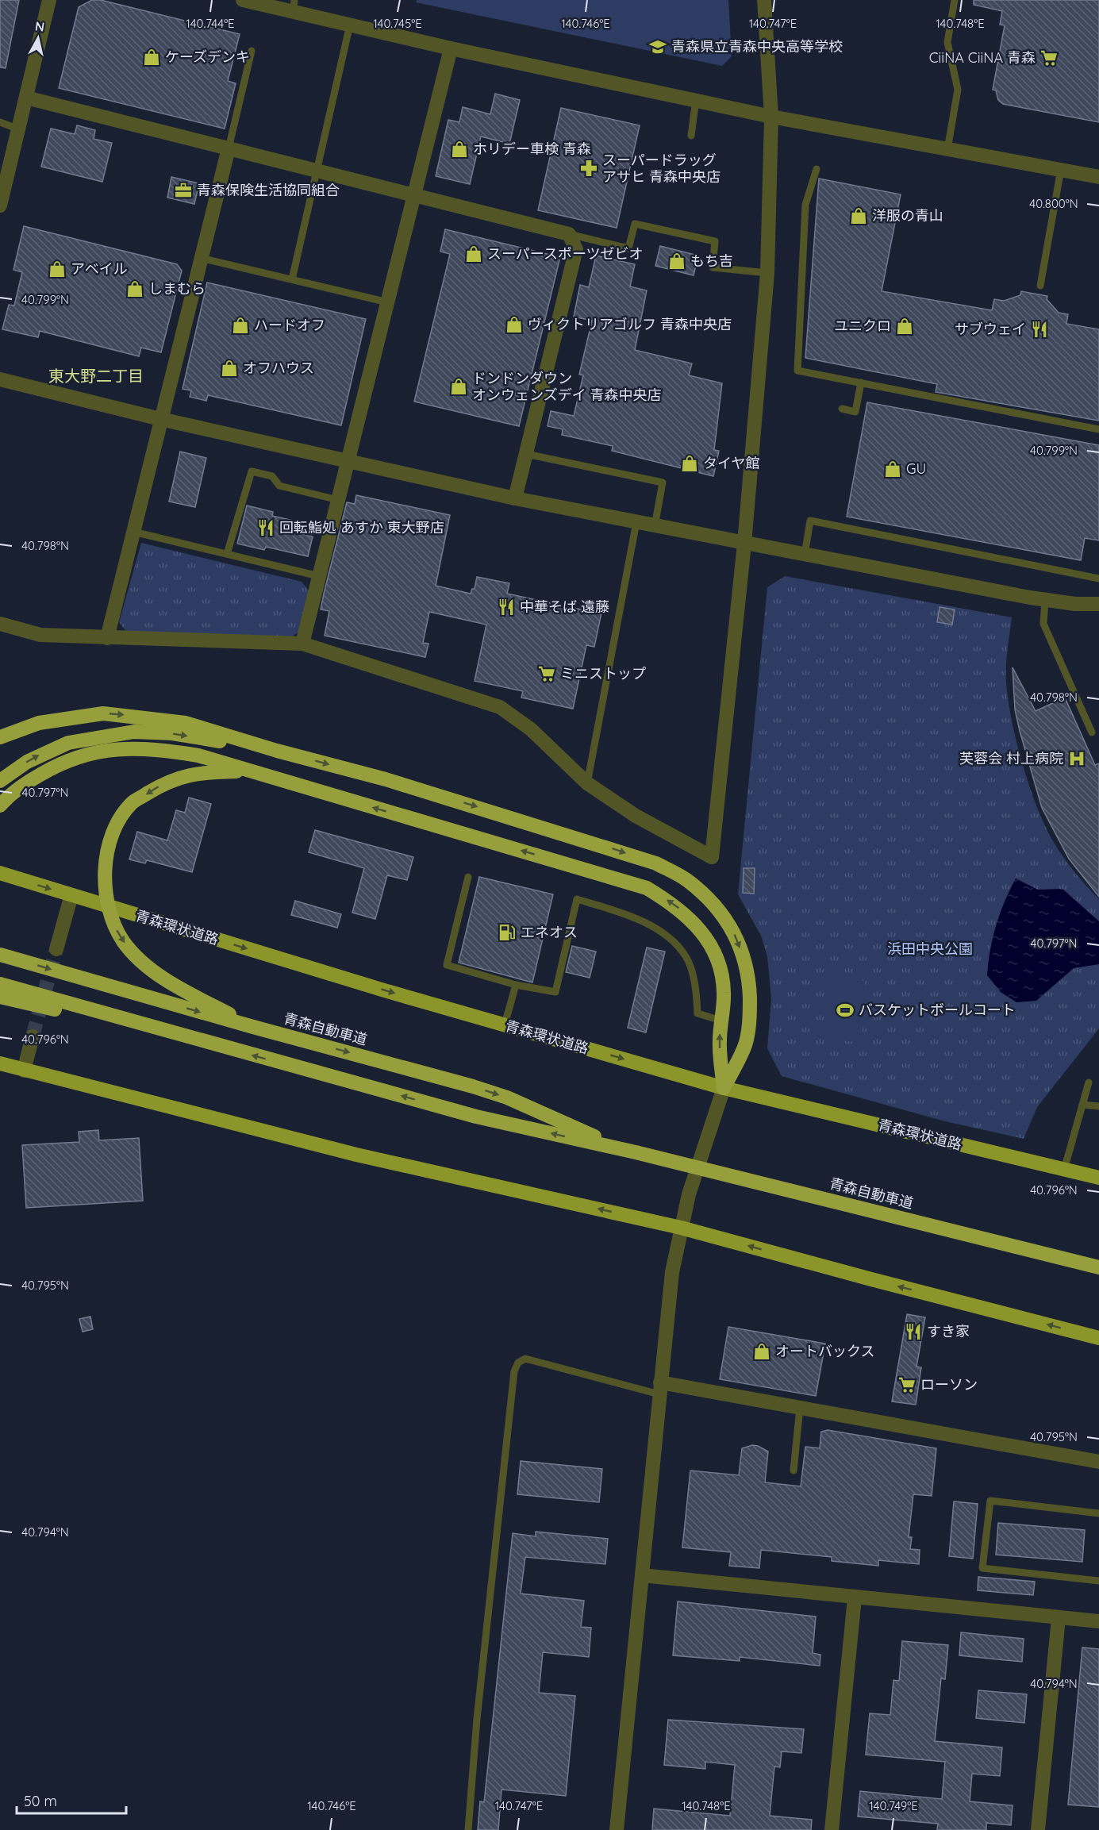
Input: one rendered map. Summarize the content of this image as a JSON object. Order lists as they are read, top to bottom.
{
  "streets": {
    "highway": ["青森環状道路", "青森自動車道"]
  },
  "districts": ["東大野二丁目"],
  "parks": ["浜田中央公園"],
  "places": {
    "school or university": ["青森県立青森中央高等学校"],
    "shop": [
      "ケーズデンキ",
      "ホリデー車検 青森",
      "洋服の青山",
      "スーパースポーツゼビオ",
      "もち吉",
      "アベイル",
      "しまむら",
      "ヴィクトリアゴルフ 青森中央店",
      "ハードオフ",
      "ユニクロ",
      "オフハウス",
      "ドンドンダウン オンウェンズデイ 青森中央店",
      "タイヤ館",
      "GU",
      "オートバックス"
    ],
    "supermarket": ["CiiNA CiiNA 青森", "ミニストップ", "ローソン"],
    "pharmacy": ["スーパードラッグ アサヒ 青森中央店"],
    "office": ["青森保険生活協同組合"],
    "restaurant": [
      "サブウェイ",
      "回転鮨処 あすか 東大野店",
      "中華そば 遠藤",
      "すき家"
    ],
    "hospital": ["芙蓉会 村上病院"],
    "fuel station": ["エネオス"],
    "sports": ["バスケットボールコート"]
  },
  "scale_bar": "50 m",
  "north": "top",
  "coordinates": [
    "140.744°E",
    "140.745°E",
    "140.746°E",
    "140.747°E",
    "140.748°E",
    "40.800°N",
    "40.799°N",
    "40.798°N",
    "40.797°N",
    "40.796°N",
    "40.795°N",
    "40.794°N",
    "140.749°E"
  ]
}
